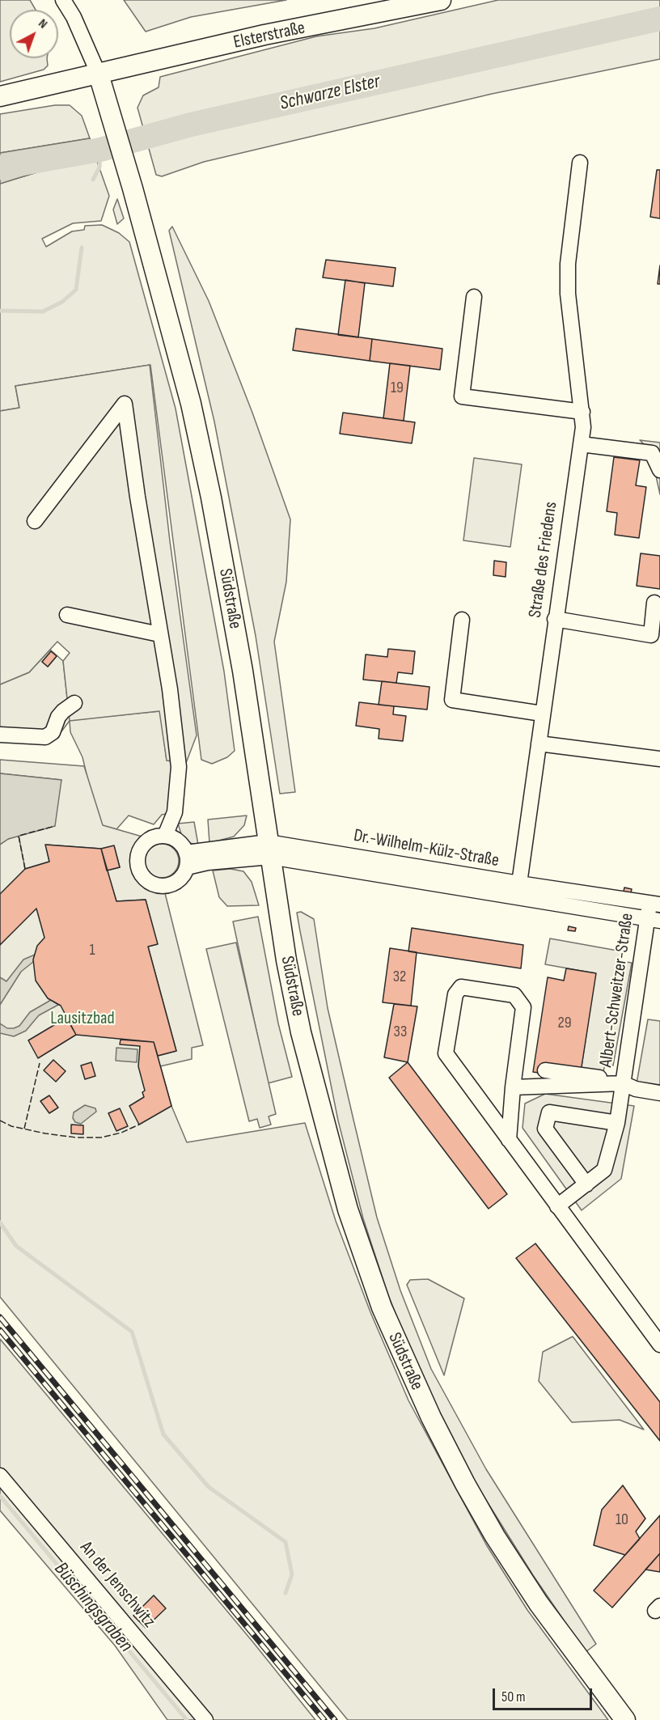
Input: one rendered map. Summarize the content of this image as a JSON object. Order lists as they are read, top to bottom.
{
  "streets": {
    "main road": ["Elsterstraße", "Südstraße"],
    "street": [
      "Straße des Friedens",
      "Dr.-Wilhelm-Külz-Straße",
      "Albert-Schweitzer-Straße",
      "An der Jenschwitz"
    ]
  },
  "crossings": [
    ["Elsterstraße", "Südstraße"],
    ["Straße des Friedens", "Dr.-Wilhelm-Külz-Straße"],
    ["Südstraße", "Dr.-Wilhelm-Külz-Straße"],
    ["Dr.-Wilhelm-Külz-Straße", "Albert-Schweitzer-Straße"]
  ],
  "water": ["Schwarze Elster", "Büschingsgraben"],
  "parks": ["Lausitzbad"],
  "house_numbers": [
    "19",
    "1",
    "32",
    "29",
    "33",
    "10"
  ],
  "scale_bar": "50 m",
  "north": "top right"
}
